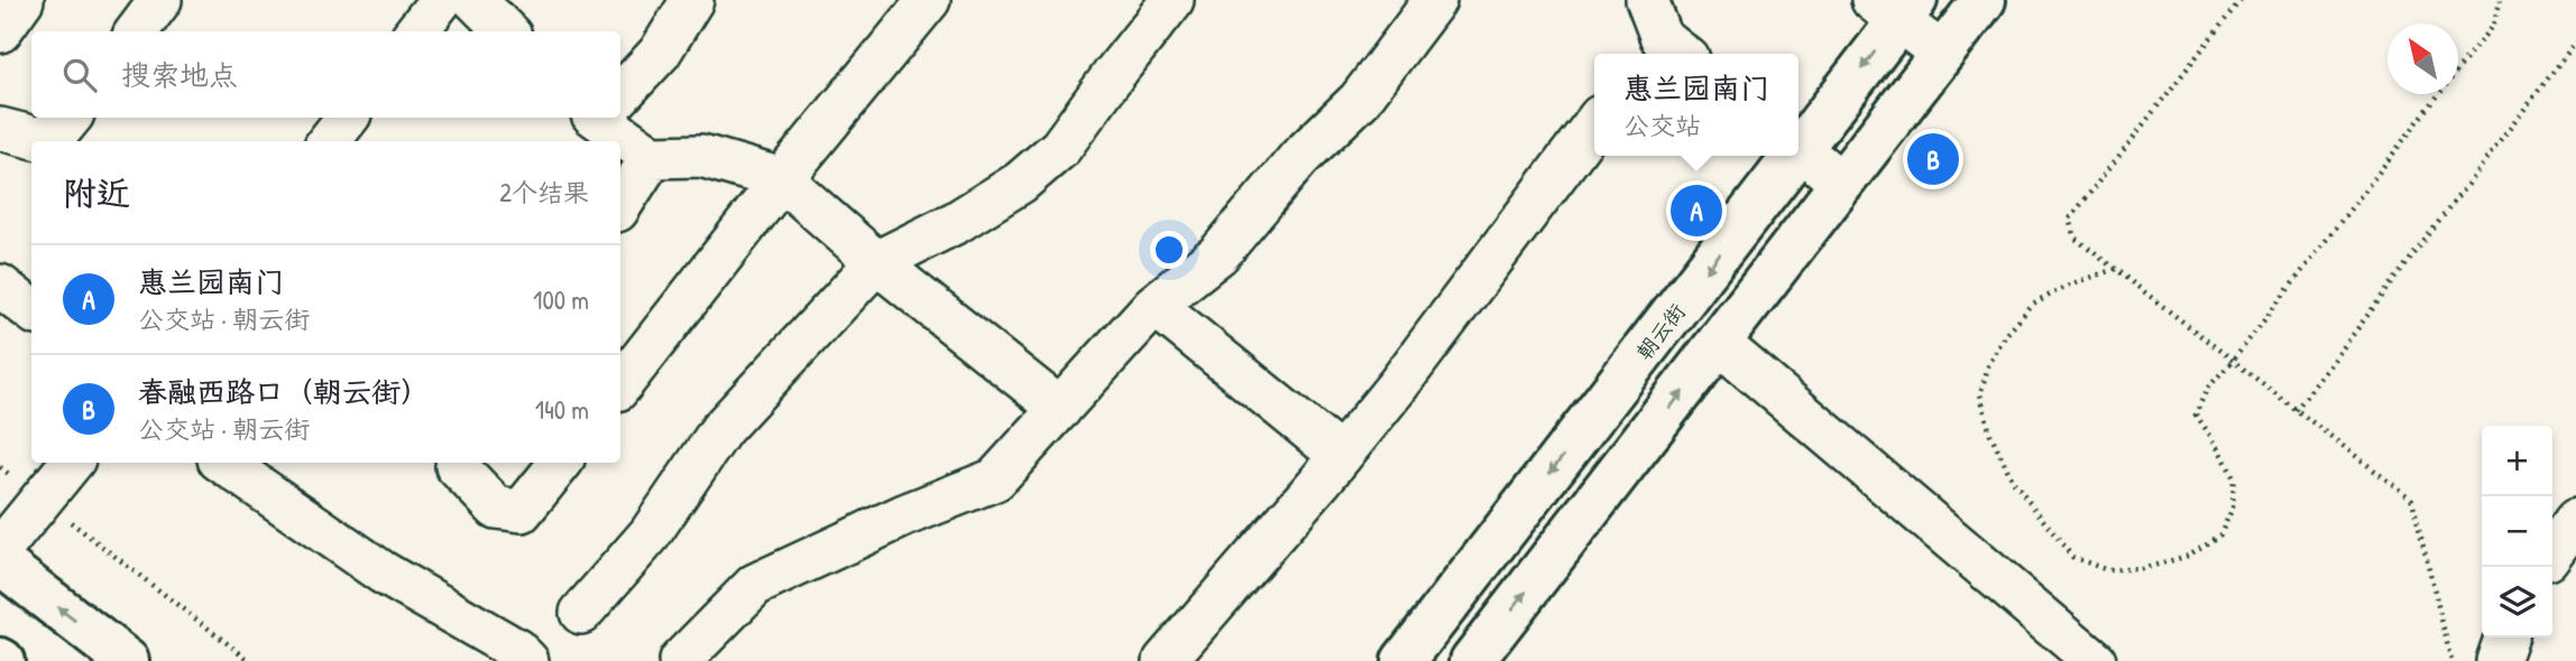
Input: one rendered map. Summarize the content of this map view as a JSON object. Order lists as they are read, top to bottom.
{
  "streets": {
    "main road": ["朝云街"]
  },
  "north": "top left",
  "page": {
    "search": "搜索地点",
    "popup": ["惠兰园南门", "公交站"],
    "pins": ["B", "A"],
    "heading": ["附近", "2个结果"],
    "list": [
      {
        "mark": "A",
        "name": "惠兰园南门",
        "note": "公交站 · 朝云街",
        "value": "100 m"
      },
      {
        "mark": "B",
        "name": "春融西路口（朝云街）",
        "note": "公交站 · 朝云街",
        "value": "140 m"
      }
    ],
    "map_buttons": ["+", "−"]
  }
}
